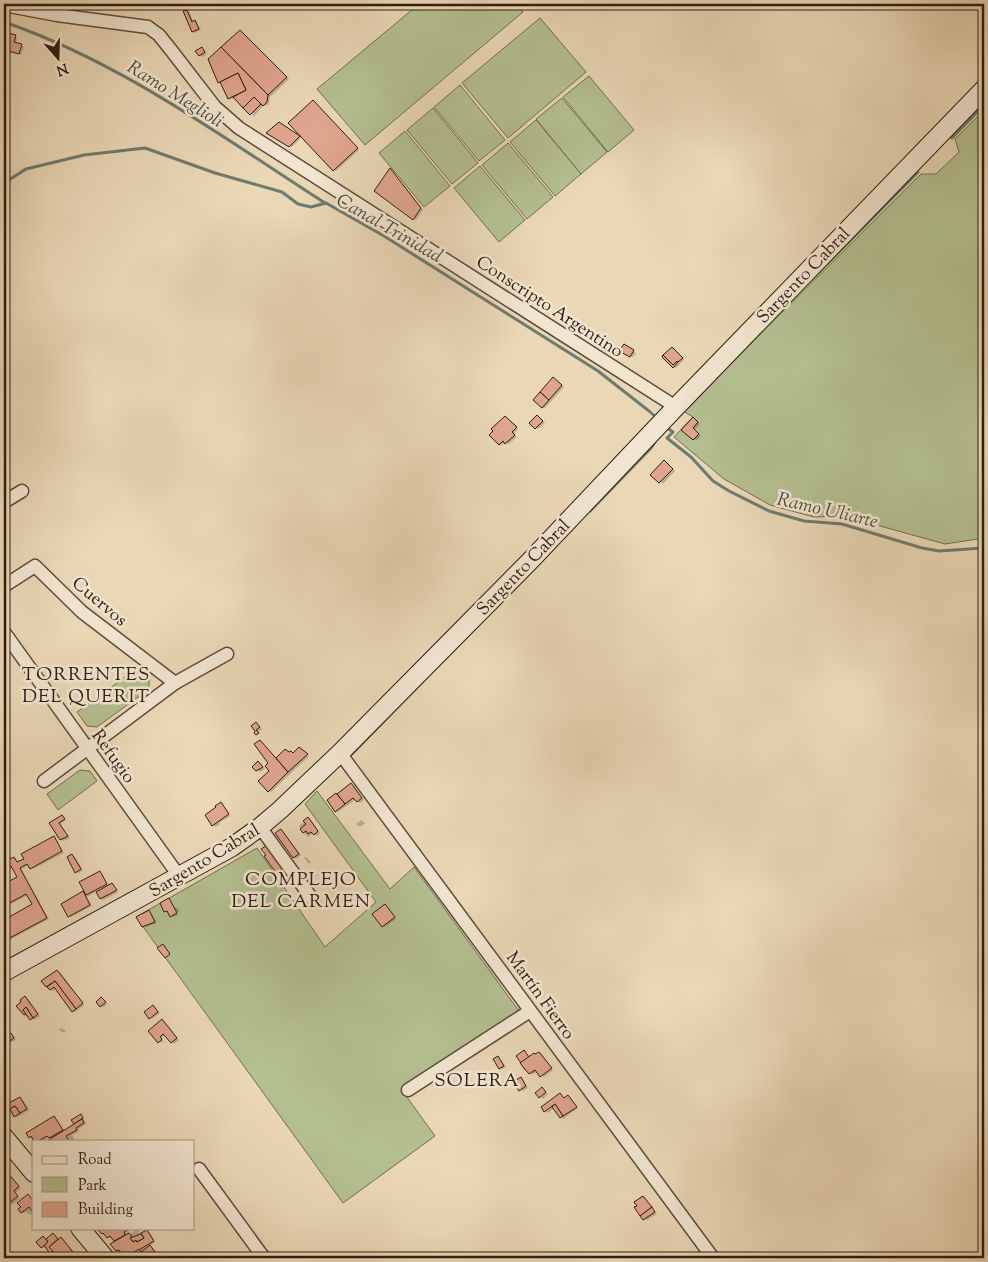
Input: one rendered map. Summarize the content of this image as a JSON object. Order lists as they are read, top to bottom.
{
  "streets": {
    "main road": ["Sargento Cabral"],
    "street": [
      "Conscripto Argentino",
      "Cuervos",
      "Refugio",
      "Martín Fierro"
    ]
  },
  "crossings": [
    ["Sargento Cabral", "Conscripto Argentino"],
    ["Sargento Cabral", "Refugio"],
    ["Sargento Cabral", "Martín Fierro"]
  ],
  "districts": ["TORRENTES DEL QUERIT", "COMPLEJO DEL CARMEN", "SOLERA"],
  "water": ["Ramo Meglioli", "Canal Trinidad", "Ramo Uliarte"],
  "legend": ["Road", "Park", "Building"],
  "north": "bottom"
}
